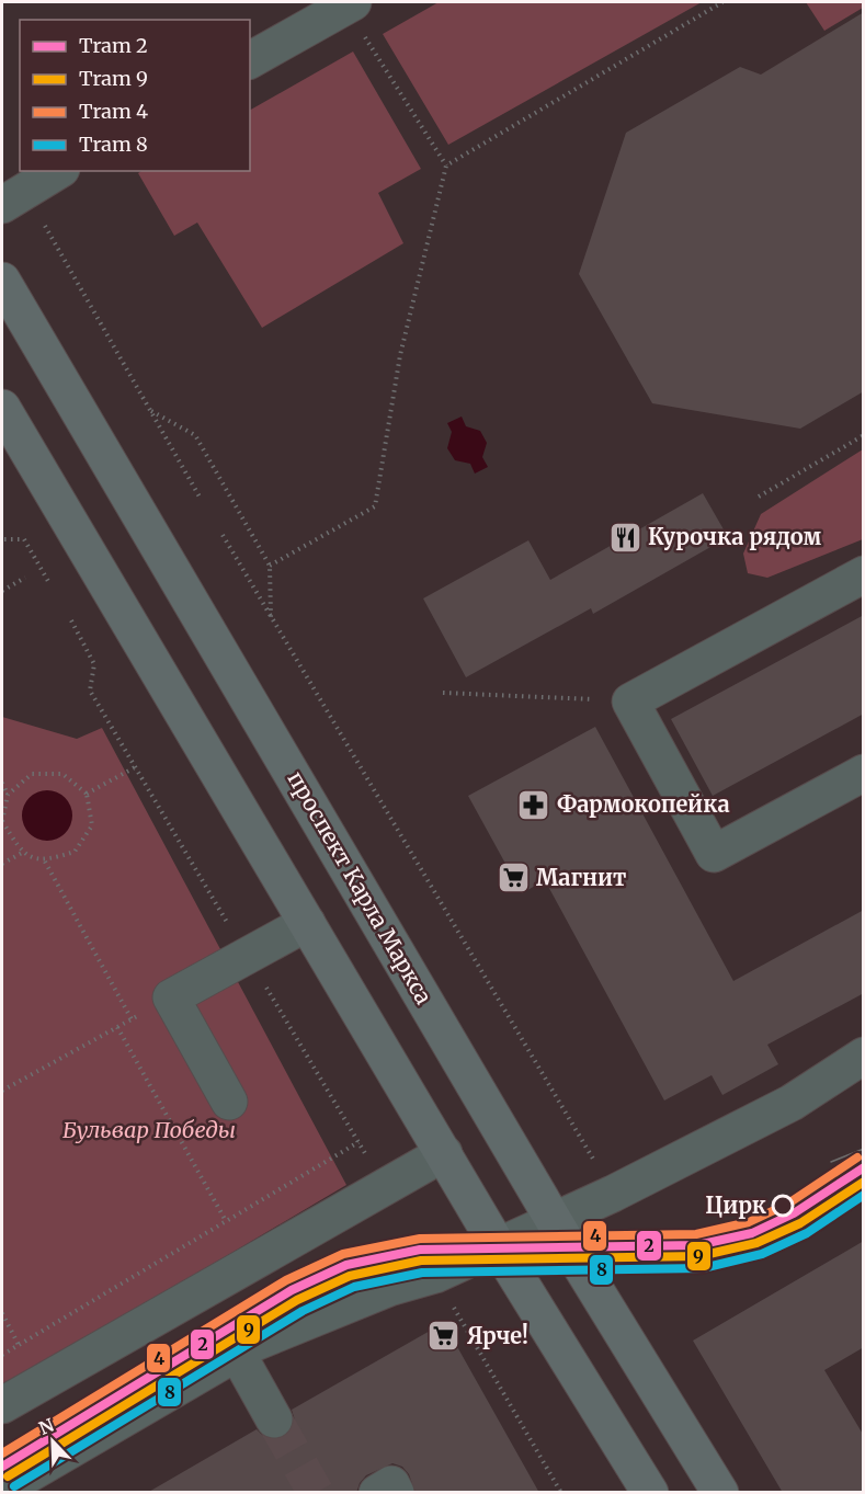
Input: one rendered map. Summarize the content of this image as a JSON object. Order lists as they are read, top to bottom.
{
  "streets": {
    "main road": ["проспект Карла Маркса"]
  },
  "parks": ["Бульвар Победы"],
  "places": {
    "restaurant": ["Курочка рядом"],
    "pharmacy": ["Фармокопейка"],
    "supermarket": ["Магнит", "Ярче!"],
    "other": ["Цирк"]
  },
  "lines": [
    "tram line 4",
    "tram line 2",
    "tram line 9",
    "tram line 8"
  ],
  "legend": [
    "Tram 2",
    "Tram 9",
    "Tram 4",
    "Tram 8"
  ],
  "north": "top left"
}
